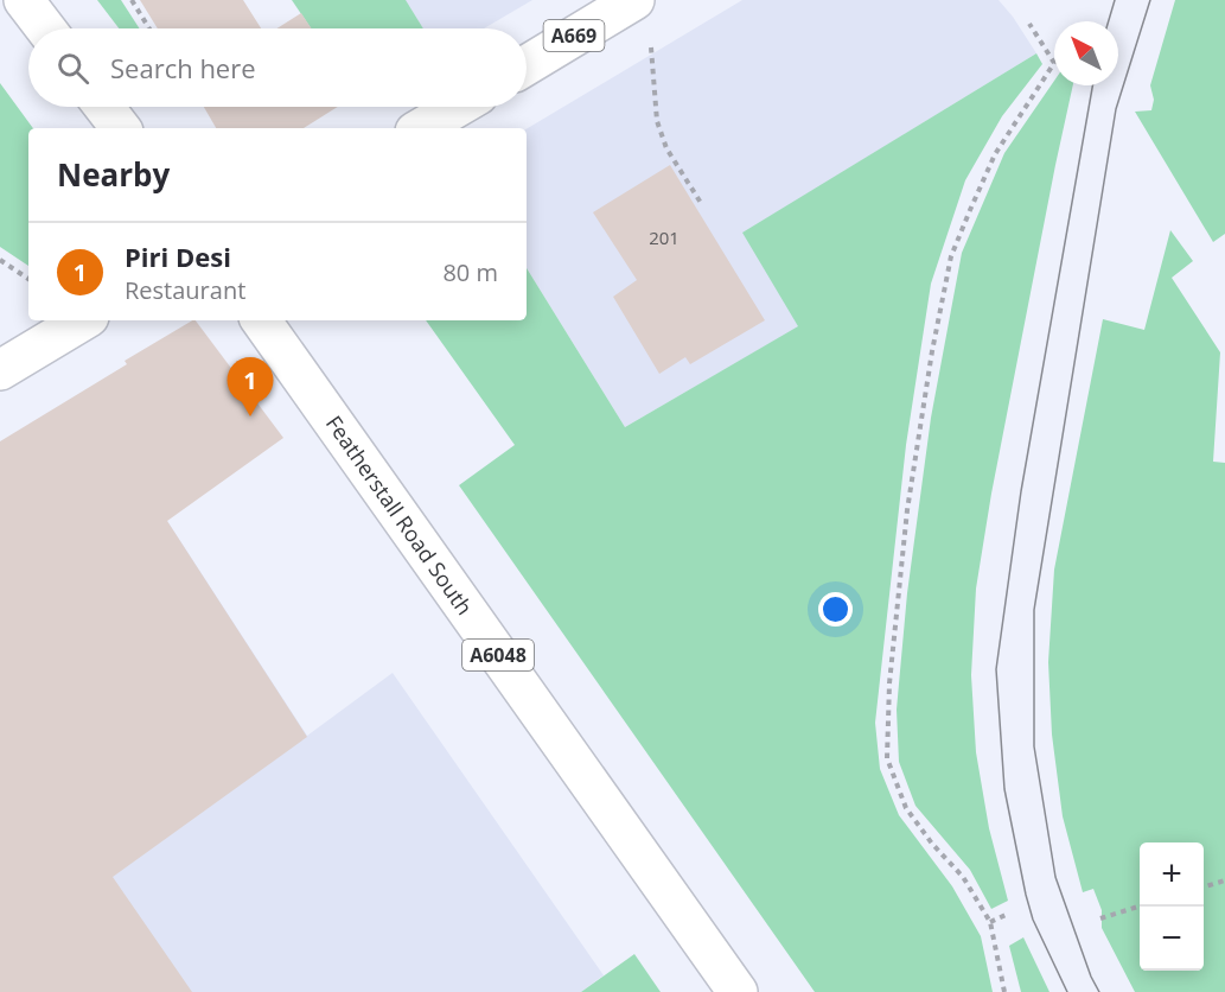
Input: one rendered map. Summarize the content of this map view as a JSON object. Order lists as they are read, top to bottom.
{
  "streets": {
    "main road": ["A669", "Featherstall Road South", "A6048"]
  },
  "house_numbers": ["201"],
  "north": "top left",
  "page": {
    "search": "Search here",
    "heading": "Nearby",
    "list": [
      {
        "mark": "1",
        "name": "Piri Desi",
        "note": "Restaurant",
        "value": "80 m"
      }
    ],
    "pins": "1",
    "map_buttons": ["+", "−"]
  }
}
